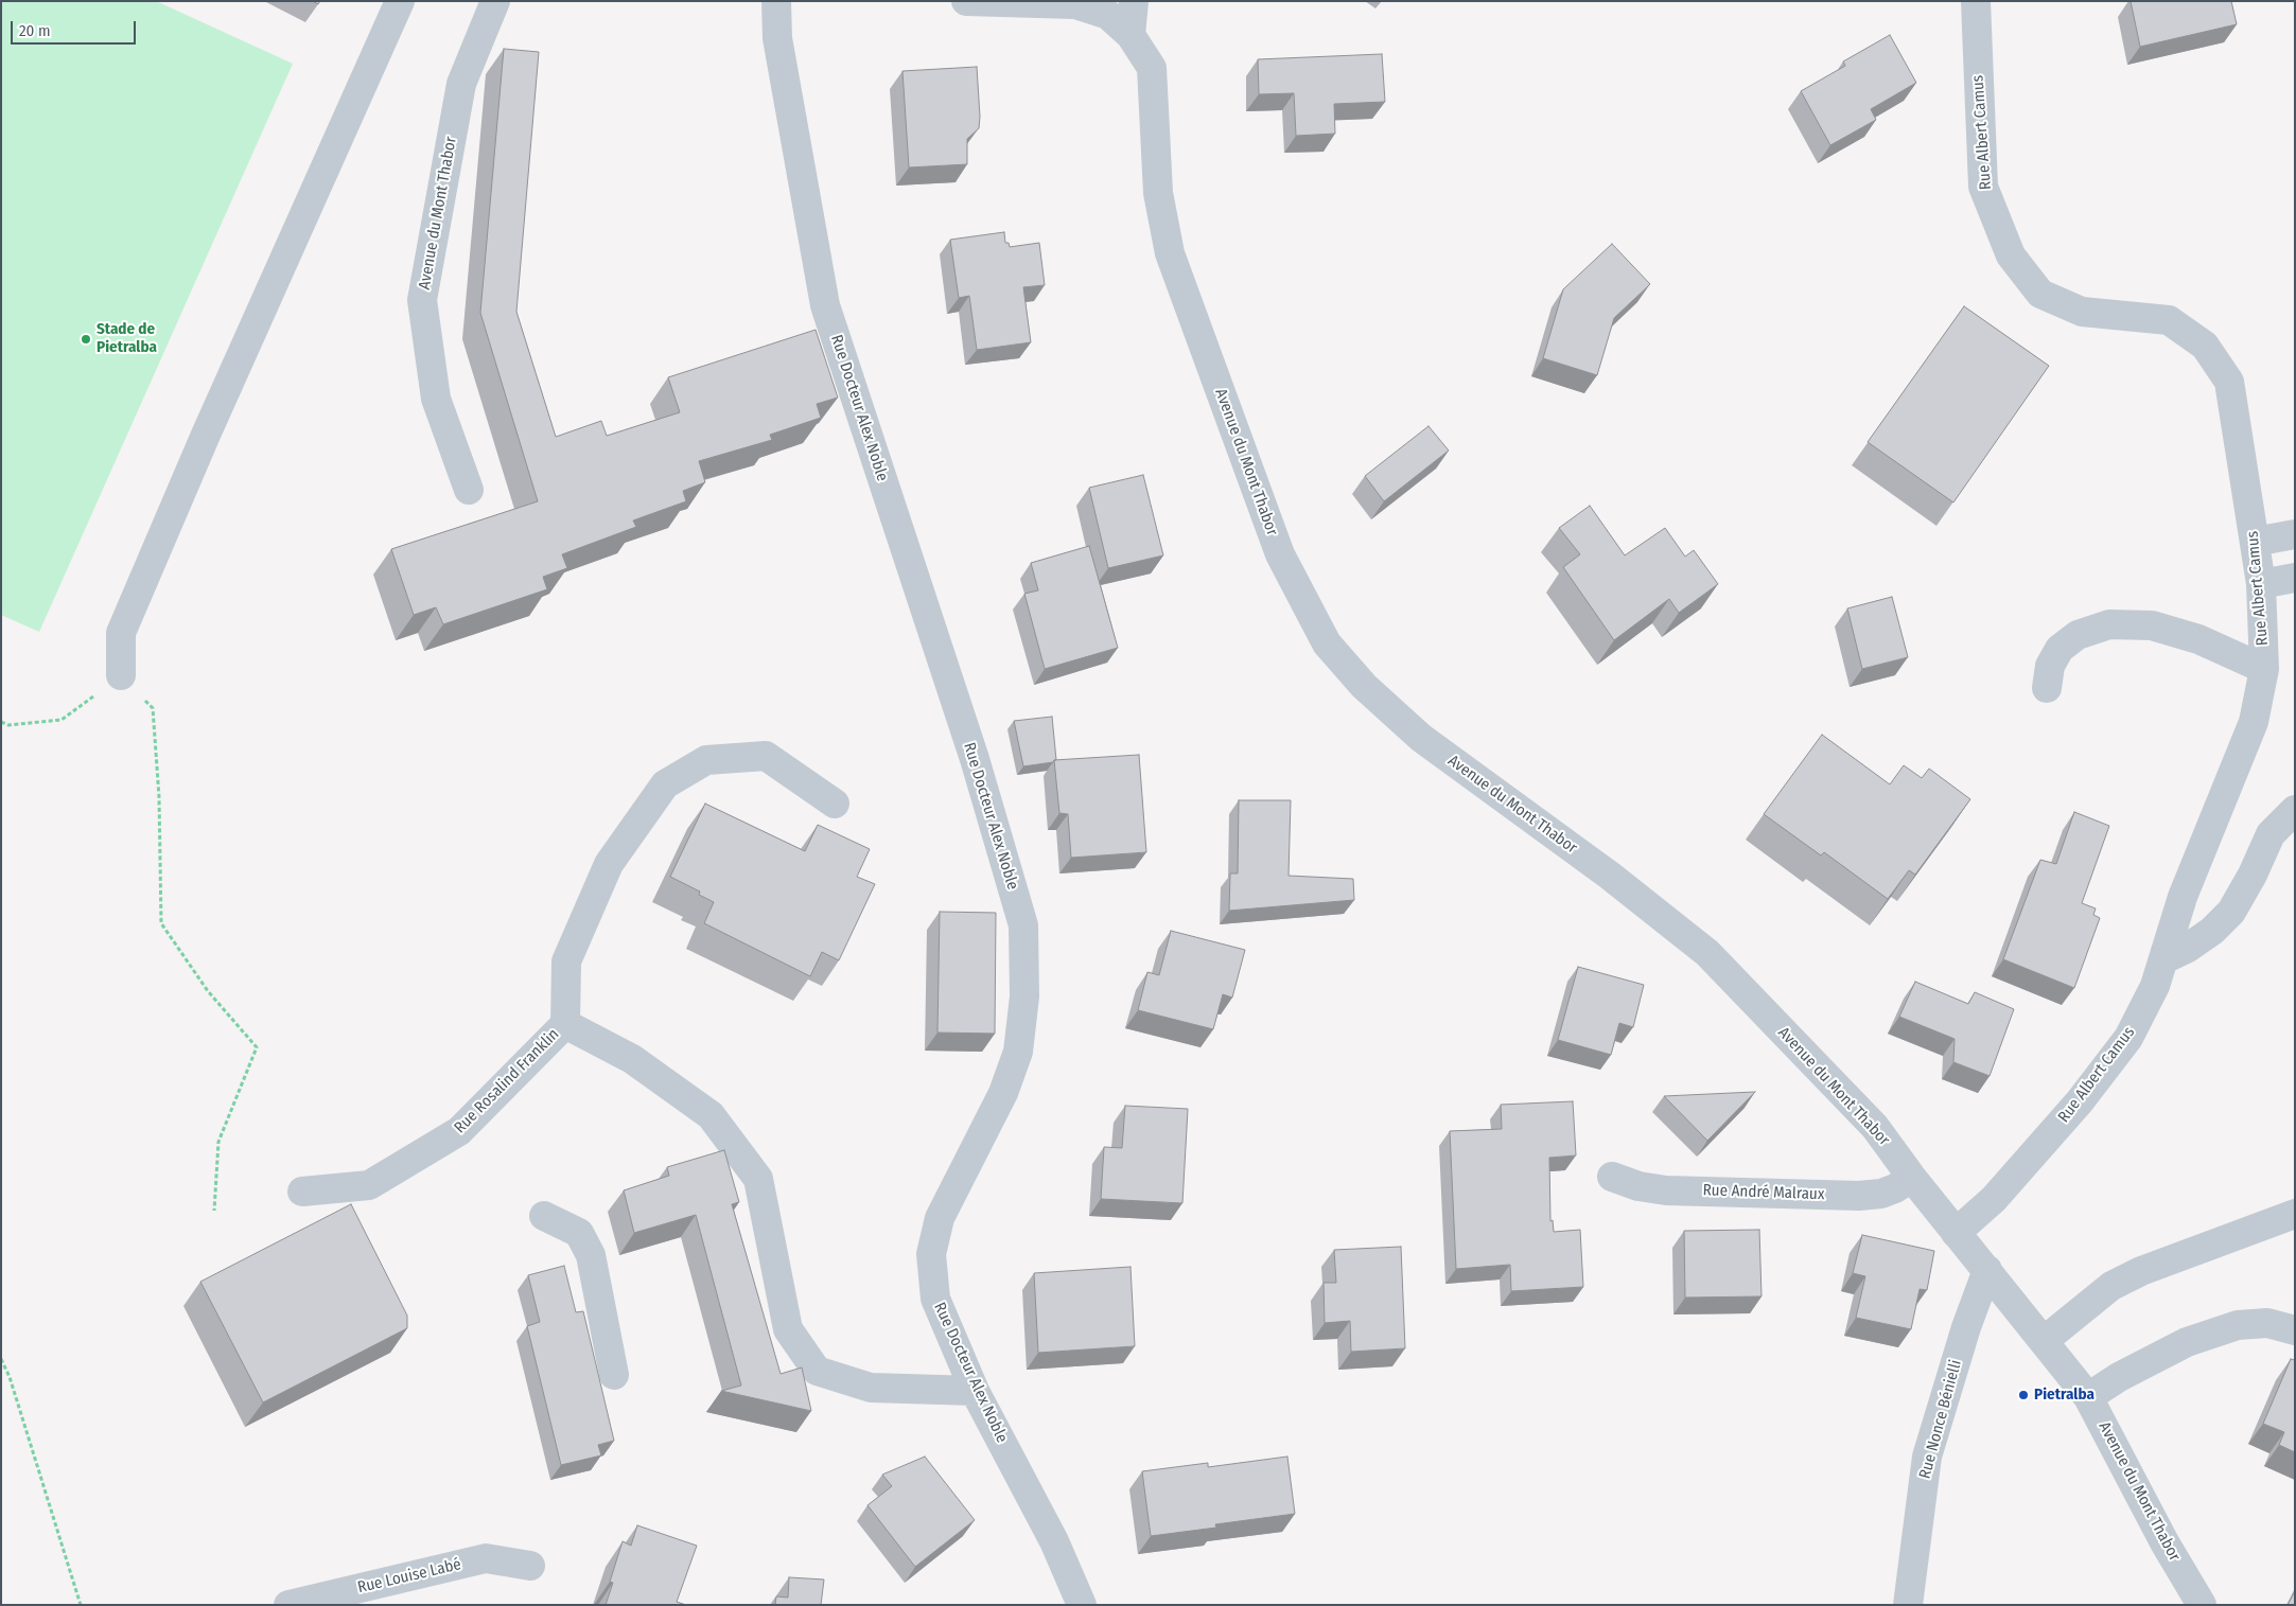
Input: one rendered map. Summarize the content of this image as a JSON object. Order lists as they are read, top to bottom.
{
  "streets": {
    "street": [
      "Rue Albert Camus",
      "Avenue du Mont Thabor",
      "Rue Docteur Alex Noble",
      "Rue Rosalind Franklin",
      "Rue André Malraux",
      "Rue Nonce Bénielli",
      "Rue Louise Labé"
    ]
  },
  "crossings": [
    ["Rue Albert Camus", "Avenue du Mont Thabor"],
    ["Avenue du Mont Thabor", "Rue André Malraux"],
    ["Avenue du Mont Thabor", "Rue Nonce Bénielli"]
  ],
  "places": ["Stade de Pietralba", "Pietralba"],
  "scale_bar": "20 m"
}
